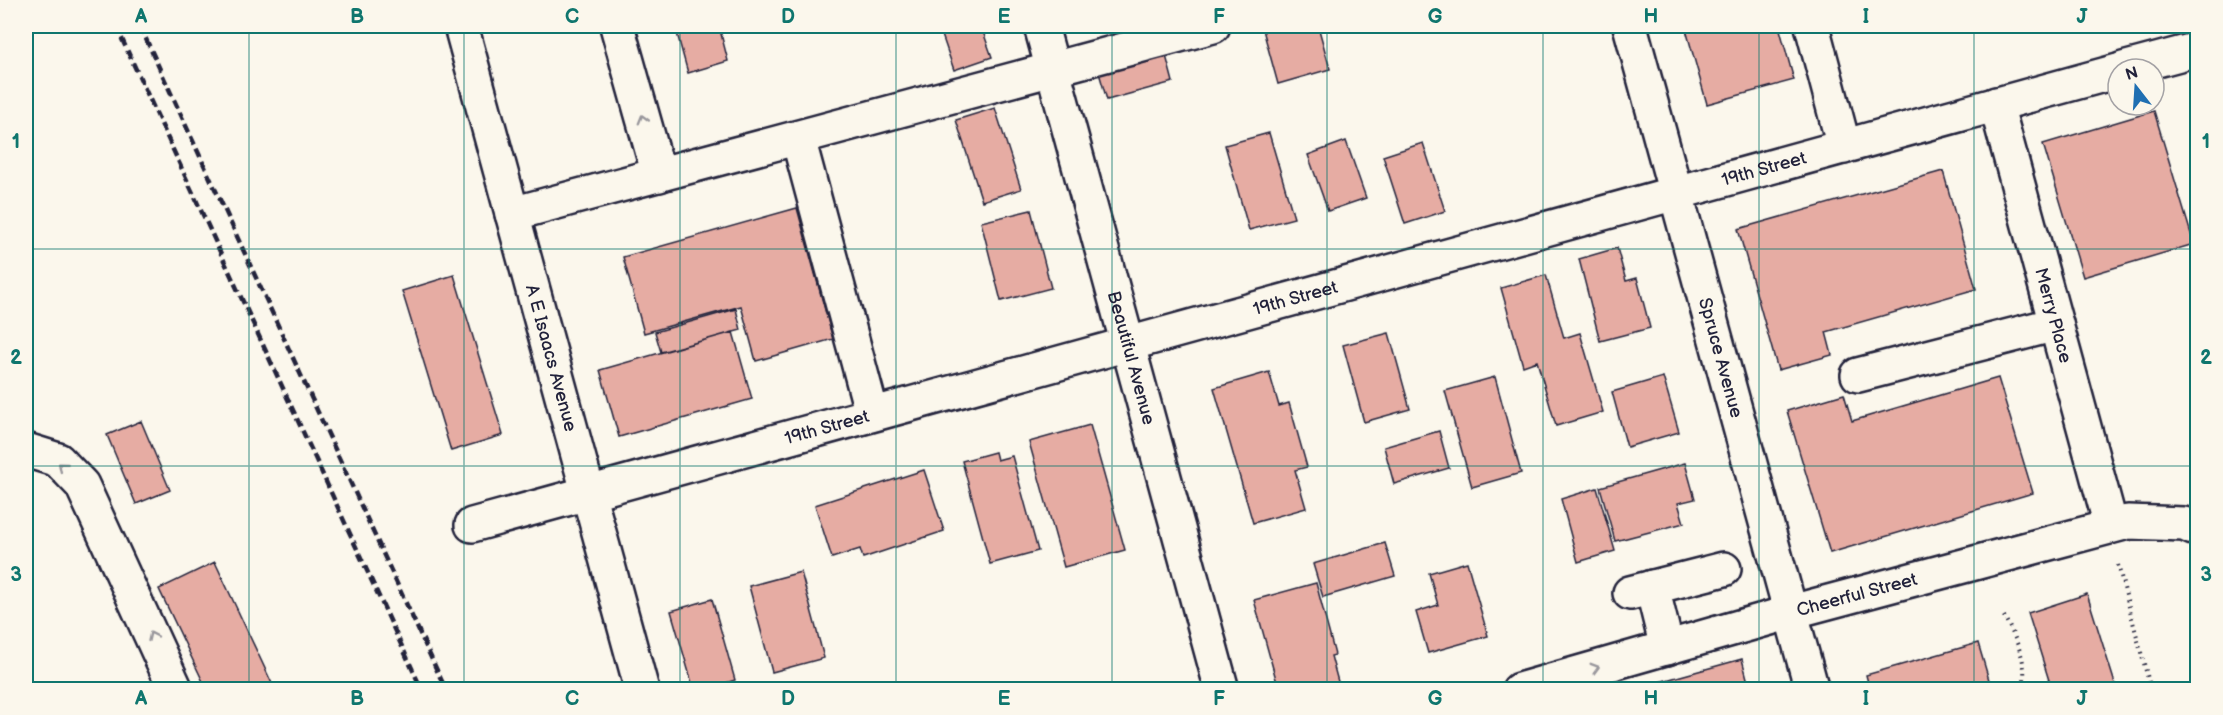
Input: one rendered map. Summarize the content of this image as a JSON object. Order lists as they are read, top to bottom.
{
  "streets": {
    "street": [
      "19th Street",
      "Merry Place",
      "A E Isaacs Avenue",
      "Beautiful Avenue",
      "Spruce Avenue",
      "Cheerful Street"
    ]
  },
  "crossings": [
    ["19th Street", "Merry Place"],
    ["19th Street", "A E Isaacs Avenue"],
    ["19th Street", "Beautiful Avenue"],
    ["19th Street", "Spruce Avenue"],
    ["Merry Place", "Cheerful Street"],
    ["Spruce Avenue", "Cheerful Street"]
  ],
  "north": "top",
  "grid": {
    "columns": [
      "A",
      "B",
      "C",
      "D",
      "E",
      "F",
      "G",
      "H",
      "I",
      "J"
    ],
    "rows": ["1", "2", "3"]
  }
}
